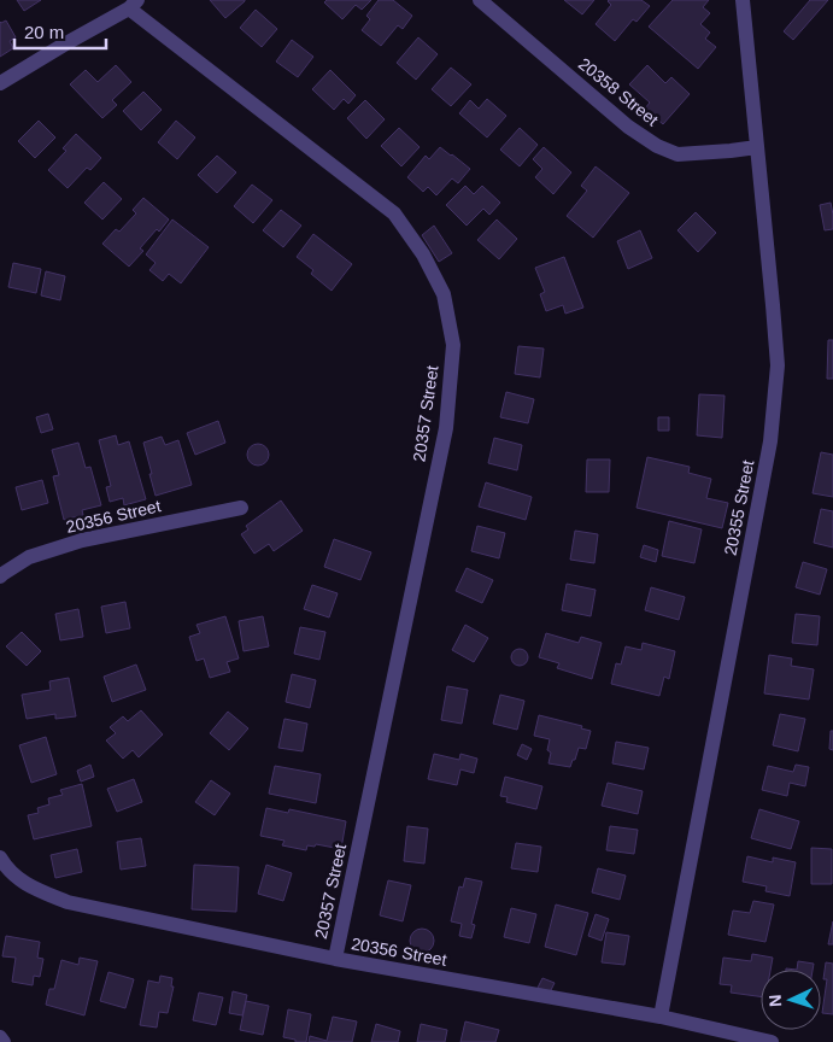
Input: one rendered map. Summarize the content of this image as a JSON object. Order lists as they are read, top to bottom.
{
  "streets": {
    "street": [
      "20358 Street",
      "20357 Street",
      "20355 Street",
      "20356 Street"
    ]
  },
  "crossings": [
    ["20358 Street", "20355 Street"],
    ["20357 Street", "20356 Street"],
    ["20355 Street", "20356 Street"]
  ],
  "scale_bar": "20 m",
  "north": "left"
}
